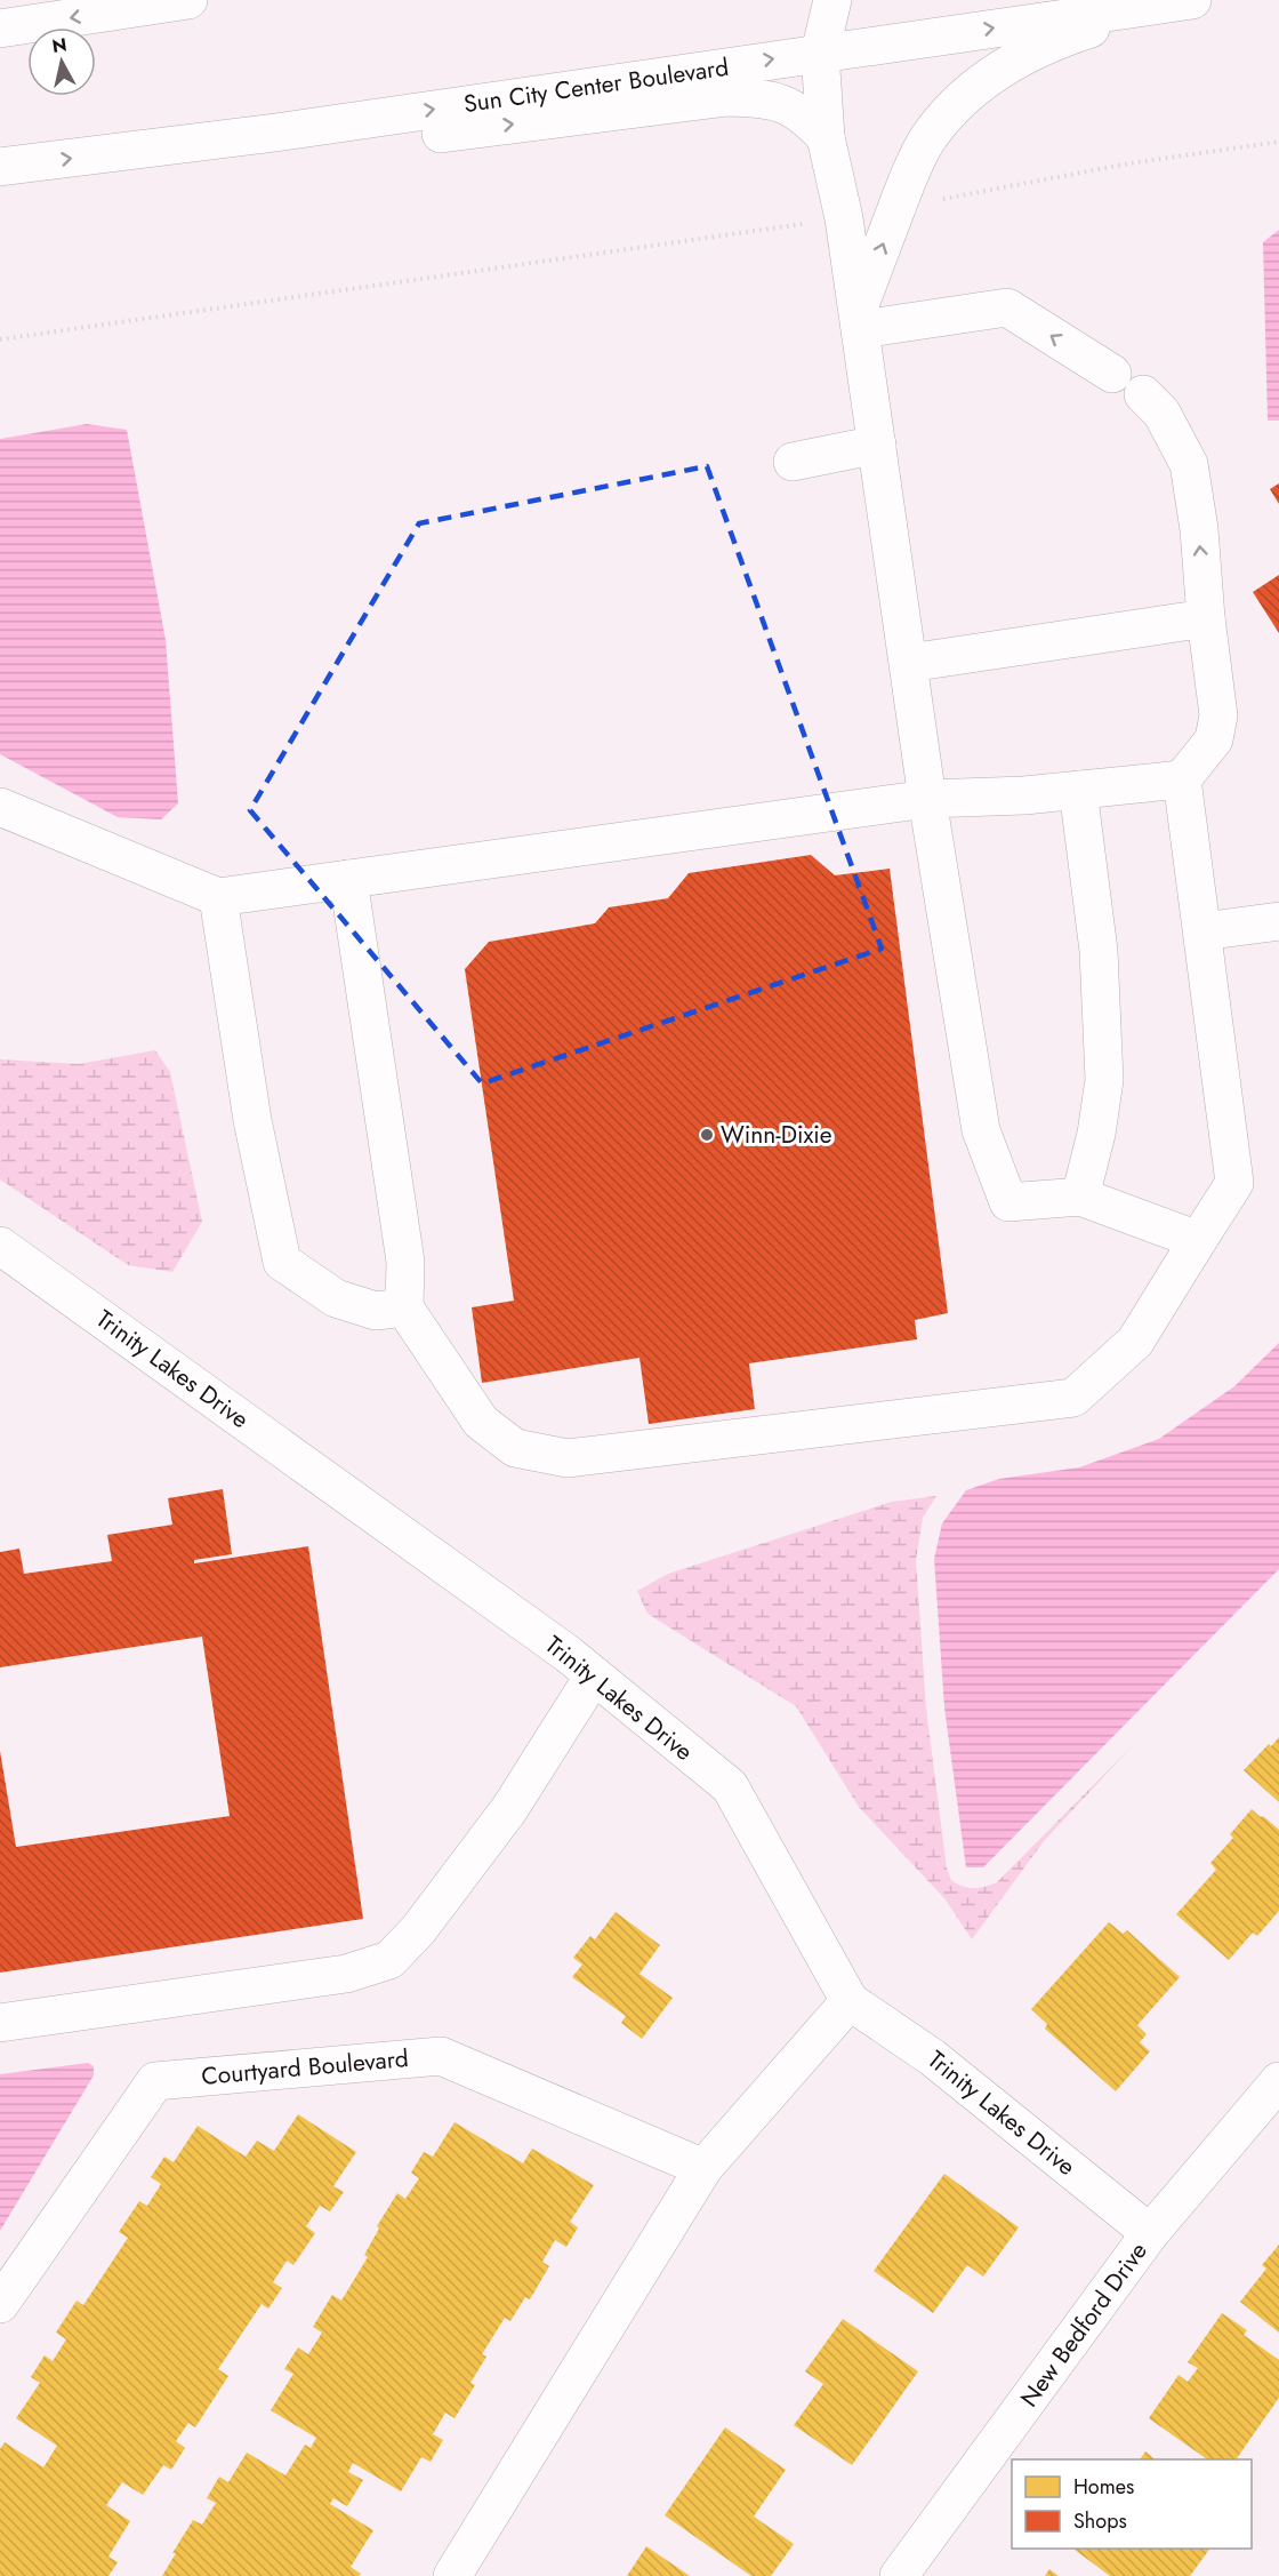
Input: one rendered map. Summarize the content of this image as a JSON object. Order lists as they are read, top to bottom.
{
  "streets": {
    "main road": [
      "Sun City Center Boulevard",
      "Trinity Lakes Drive",
      "Courtyard Boulevard",
      "New Bedford Drive"
    ]
  },
  "crossings": [
    ["Trinity Lakes Drive", "New Bedford Drive"]
  ],
  "places": ["Winn-Dixie"],
  "legend": ["Homes", "Shops"],
  "north": "top"
}
